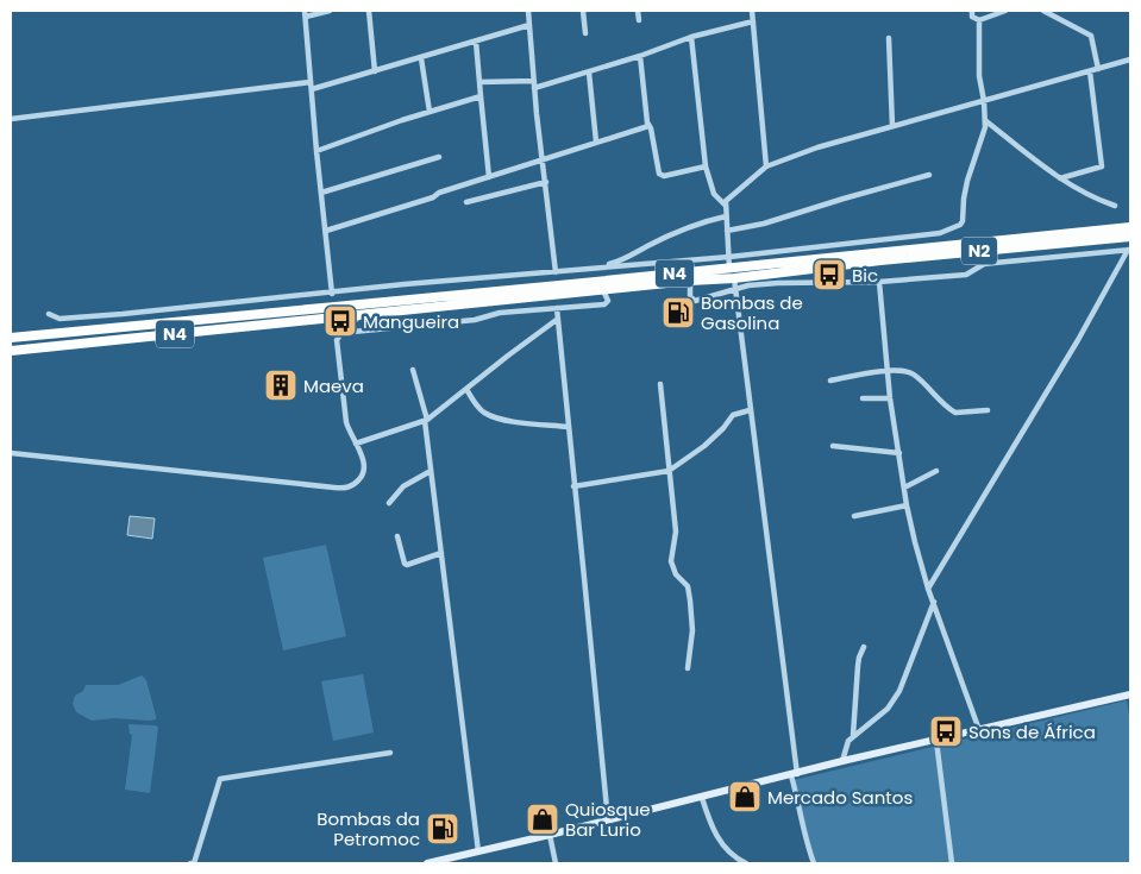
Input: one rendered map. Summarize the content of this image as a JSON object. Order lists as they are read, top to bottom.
{
  "streets": {
    "highway": ["N2", "N4"]
  },
  "crossings": [
    ["N2", "N4"]
  ],
  "places": {
    "bus stop": ["Bic", "Mangueira", "Sons de África"],
    "fuel station": ["Bombas de Gasolina", "Bombas da Petromoc"],
    "building": ["Maeva"],
    "shop": ["Mercado Santos", "Quiosque Bar Lurio"]
  }
}
